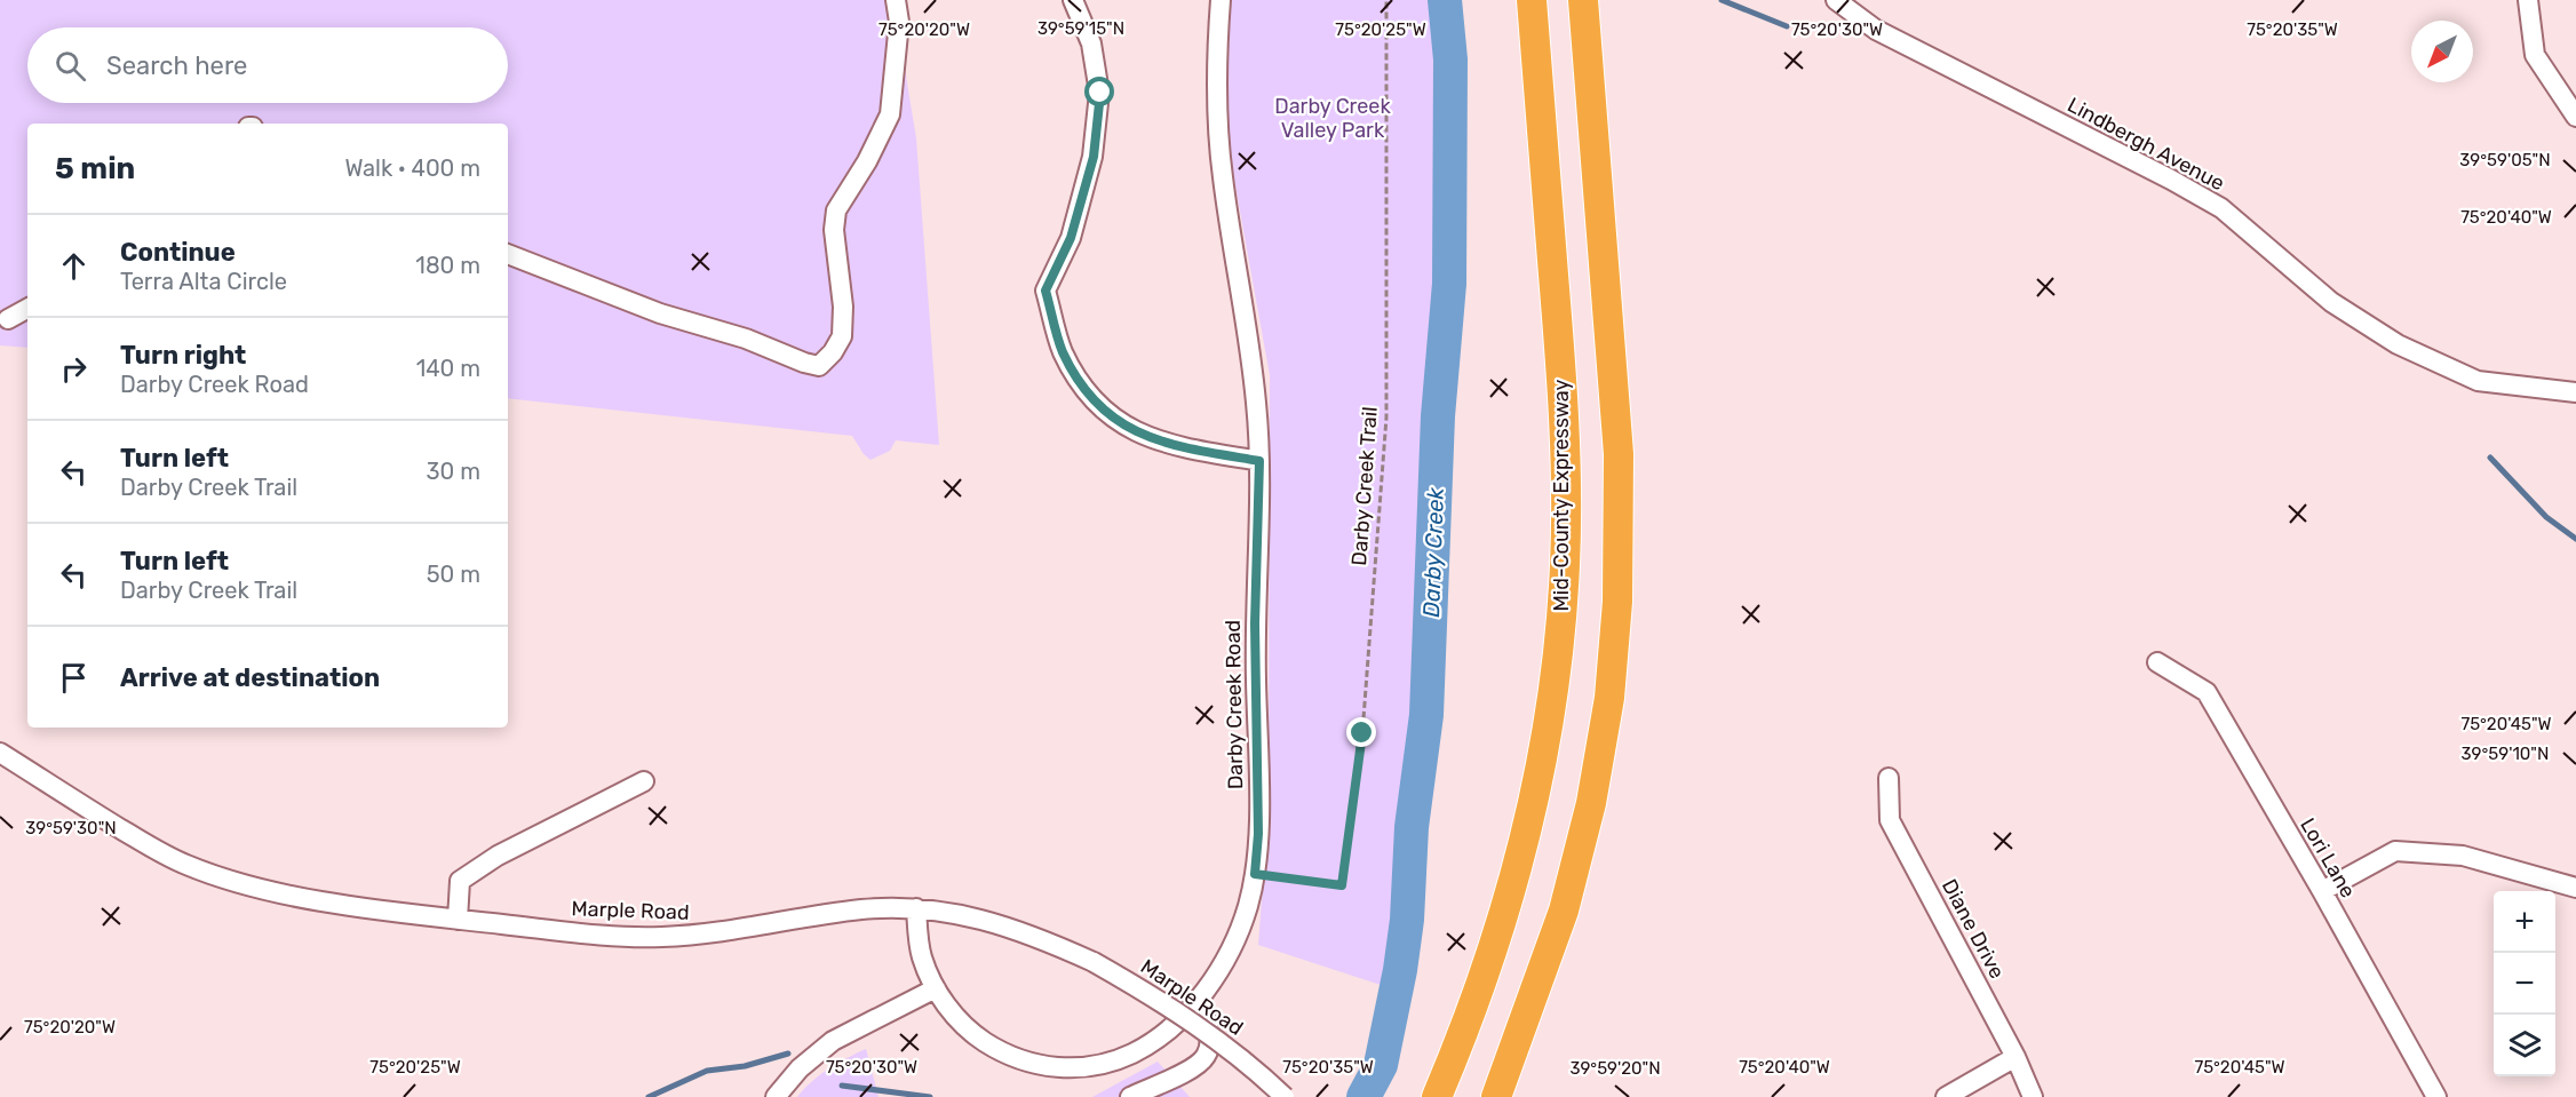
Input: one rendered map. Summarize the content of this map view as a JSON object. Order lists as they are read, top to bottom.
{
  "streets": {
    "highway": ["Mid-County Expressway"],
    "street": [
      "Lindbergh Avenue",
      "Darby Creek Road",
      "Lori Lane",
      "Marple Road",
      "Diane Drive"
    ],
    "path": ["Darby Creek Trail"]
  },
  "crossings": [
    ["Darby Creek Trail", "Darby Creek Road"],
    ["Darby Creek Road", "Marple Road"]
  ],
  "water": ["Darby Creek"],
  "parks": ["Darby Creek Valley Park"],
  "north": "bottom left",
  "page": {
    "search": "Search here",
    "heading": ["5 min", "Walk · 400 m"],
    "list": [
      ["Continue", "Terra Alta Circle", "180 m"],
      ["Turn right", "Darby Creek Road", "140 m"],
      ["Turn left", "Darby Creek Trail", "30 m"],
      ["Turn left", "Darby Creek Trail", "50 m"],
      "Arrive at destination"
    ],
    "map_buttons": ["+", "−"]
  },
  "coordinates": [
    "39°59'15\"N",
    "75°20'20\"W",
    "75°20'25\"W",
    "75°20'30\"W",
    "75°20'35\"W",
    "39°59'05\"N",
    "75°20'40\"W",
    "75°20'45\"W",
    "39°59'10\"N",
    "39°59'30\"N",
    "39°59'20\"N"
  ]
}
